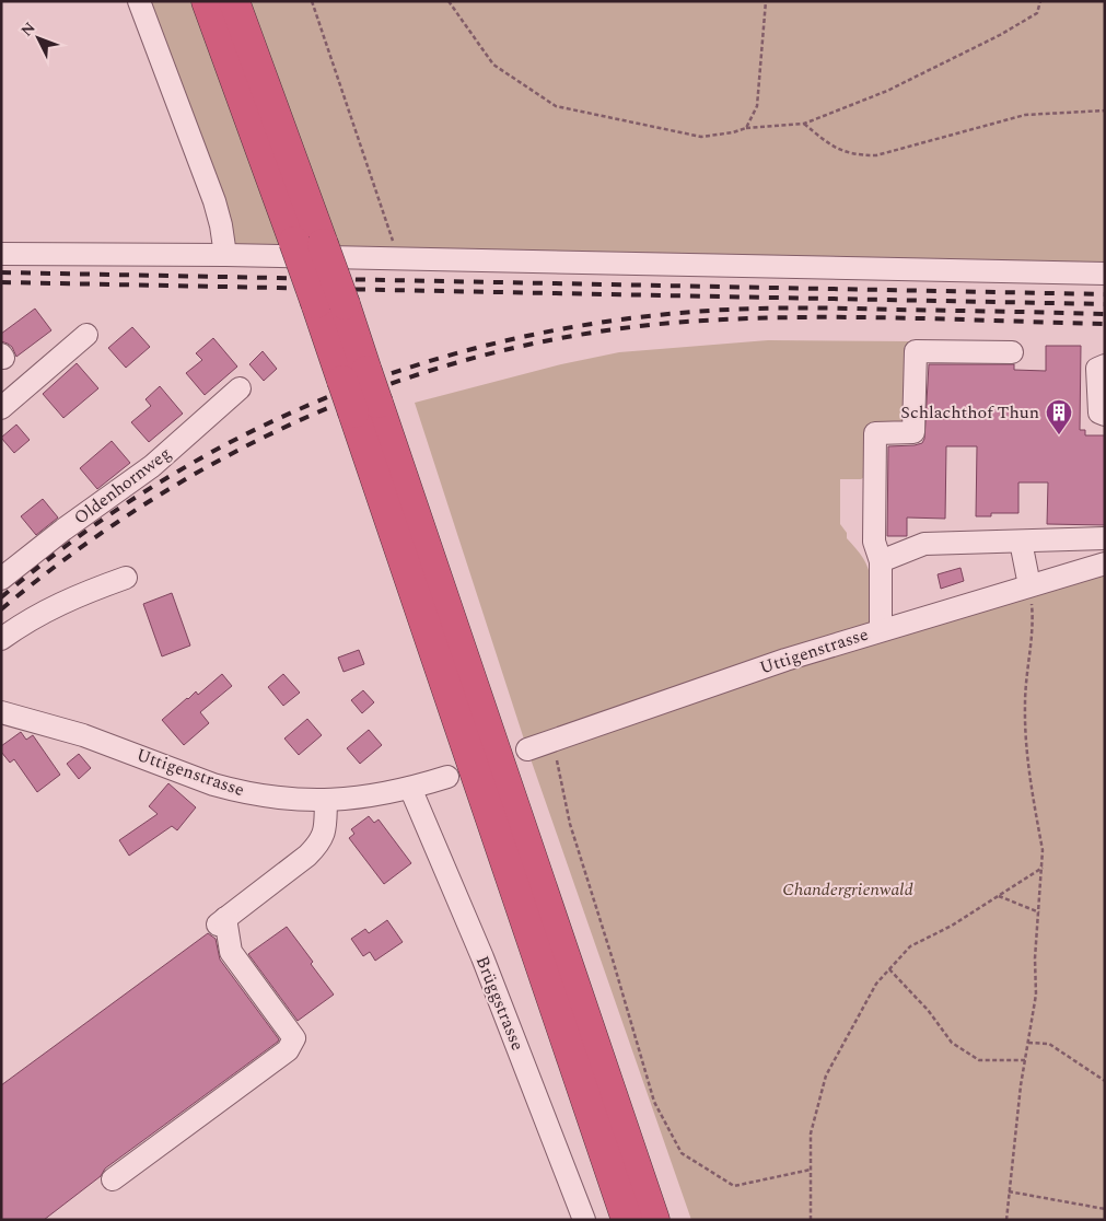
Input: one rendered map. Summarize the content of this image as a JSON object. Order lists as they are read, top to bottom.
{
  "streets": {
    "street": ["Oldenhornweg", "Uttigenstrasse", "Brüggstrasse"]
  },
  "crossings": [
    ["Uttigenstrasse", "Brüggstrasse"]
  ],
  "parks": ["Chandergrienwald"],
  "places": {
    "building": ["Schlachthof Thun"]
  },
  "north": "top left"
}
